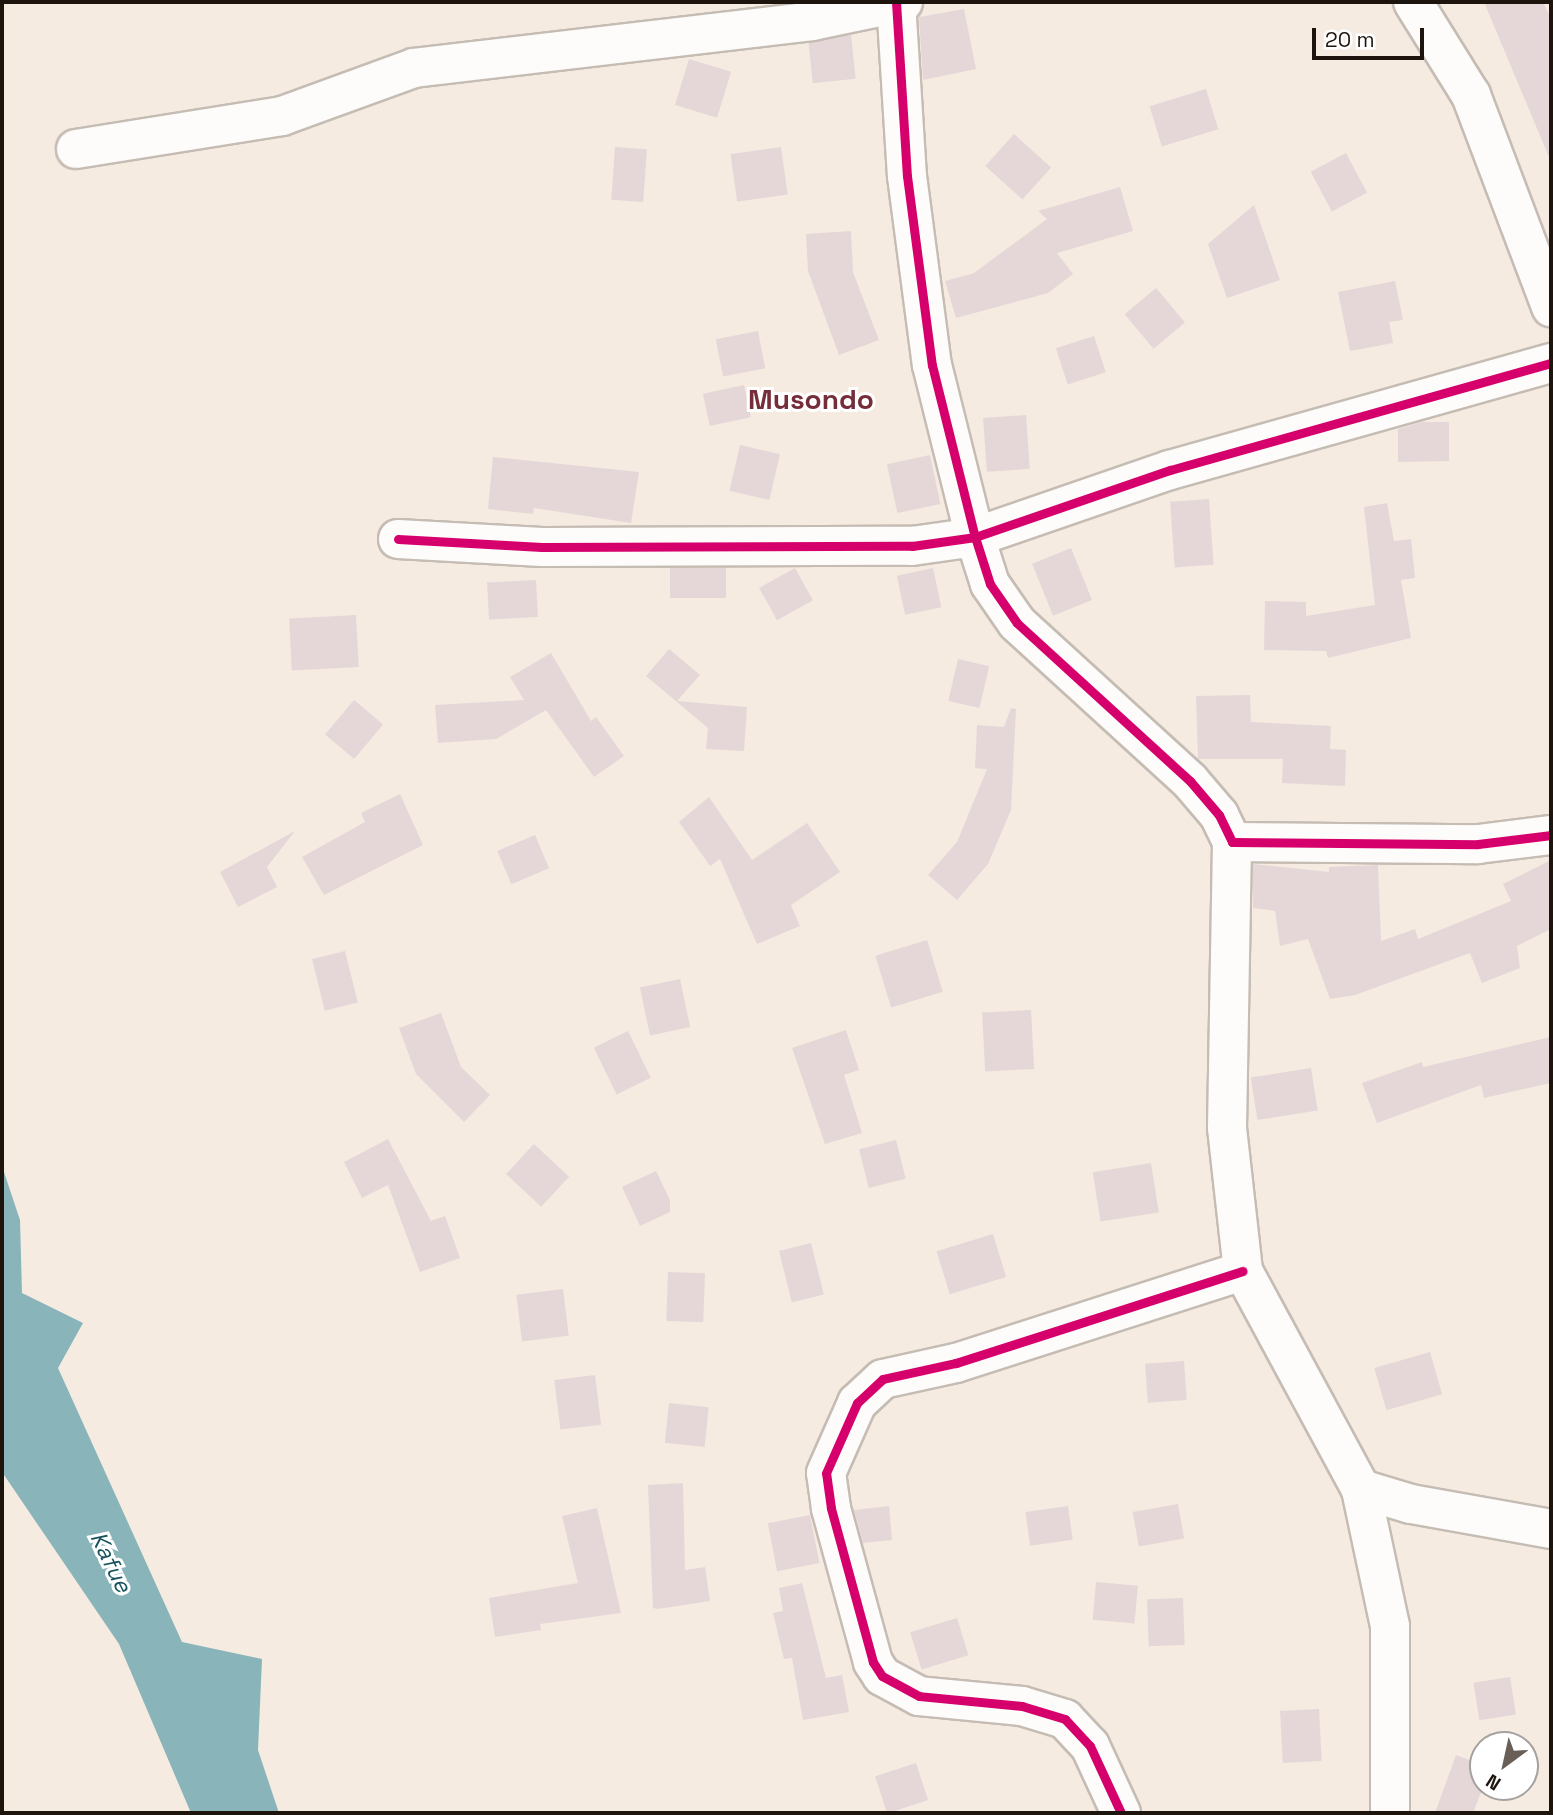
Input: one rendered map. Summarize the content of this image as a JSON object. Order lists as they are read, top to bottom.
{
  "districts": ["Musondo"],
  "water": ["Kafue"],
  "scale_bar": "20 m",
  "north": "bottom left"
}
